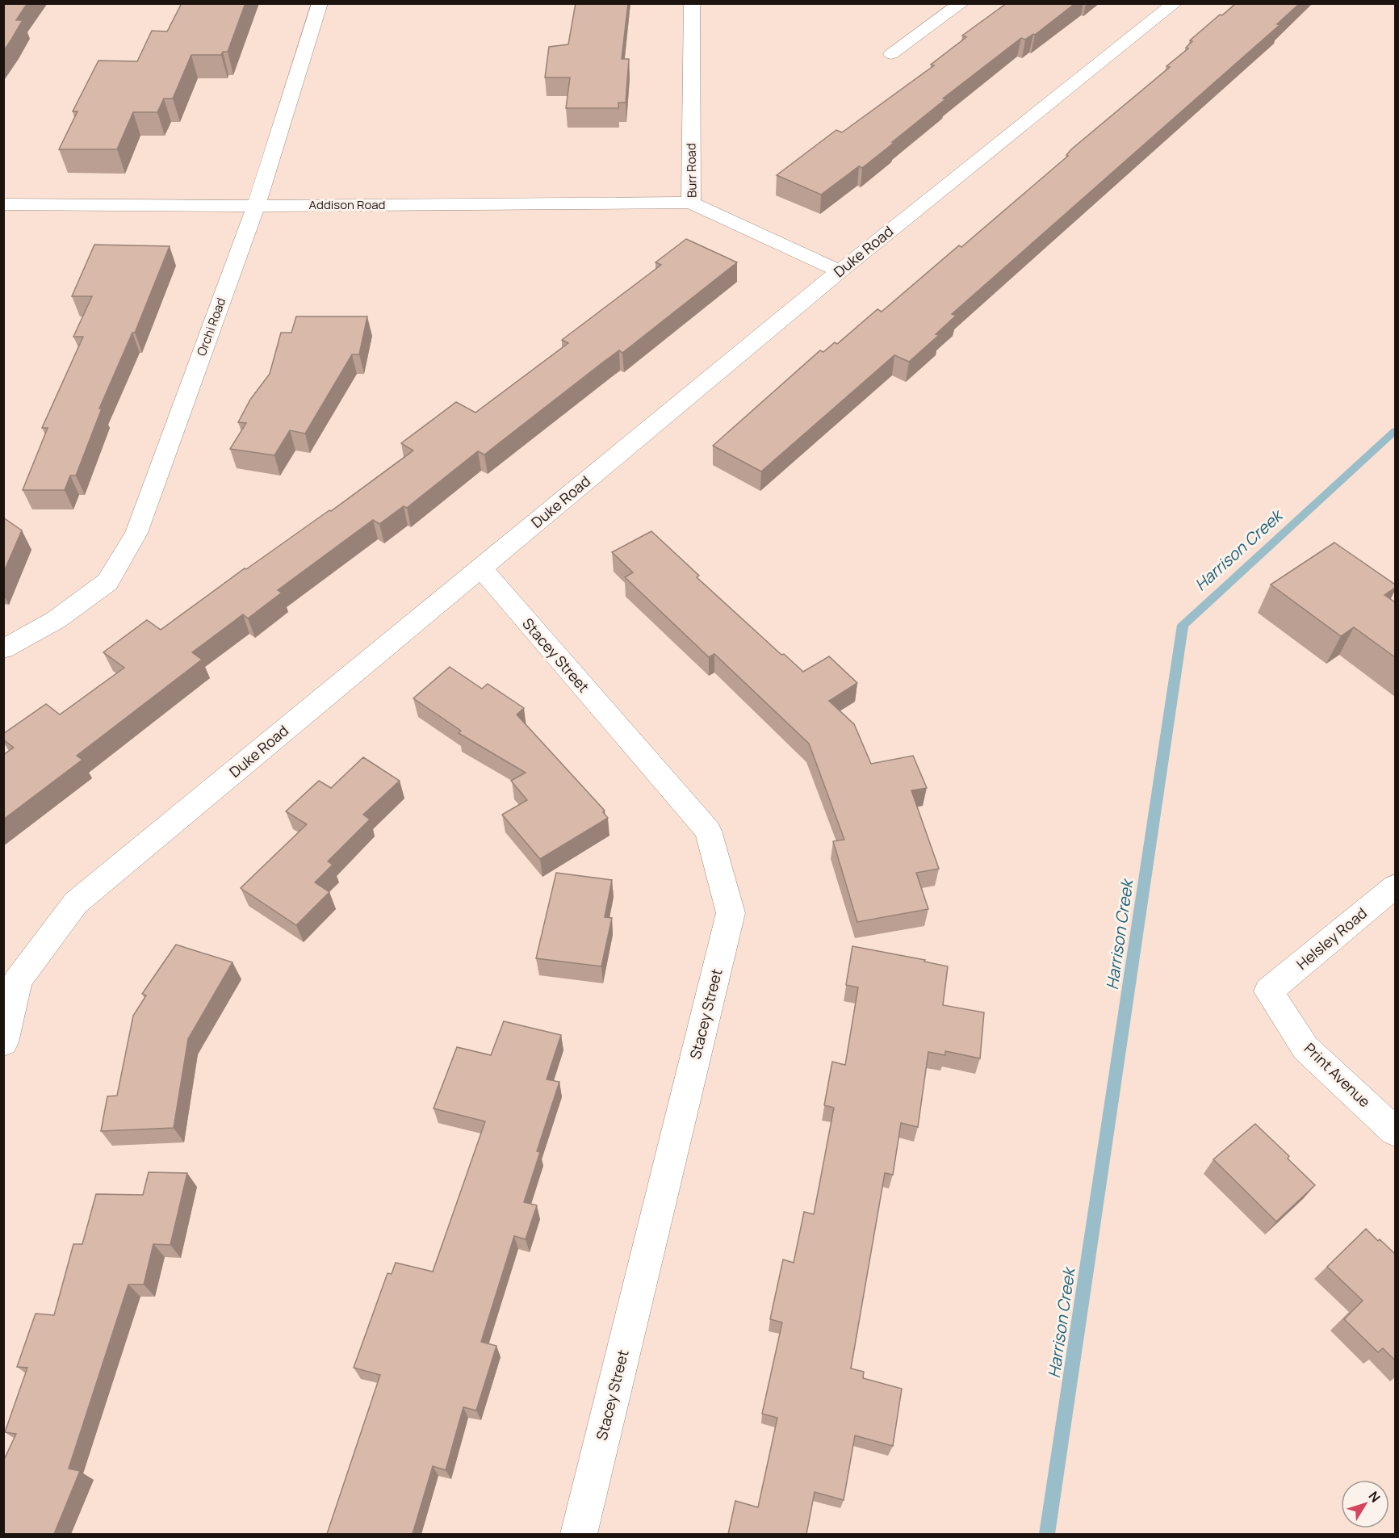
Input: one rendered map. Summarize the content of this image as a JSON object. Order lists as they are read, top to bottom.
{
  "streets": {
    "street": [
      "Burr Road",
      "Addison Road",
      "Duke Road",
      "Orchi Road",
      "Stacey Street",
      "Helsley Road",
      "Print Avenue"
    ]
  },
  "crossings": [
    ["Burr Road", "Addison Road"],
    ["Burr Road", "Duke Road"],
    ["Addison Road", "Orchi Road"],
    ["Duke Road", "Stacey Street"],
    ["Helsley Road", "Print Avenue"]
  ],
  "water": ["Harrison Creek"],
  "north": "top right"
}
